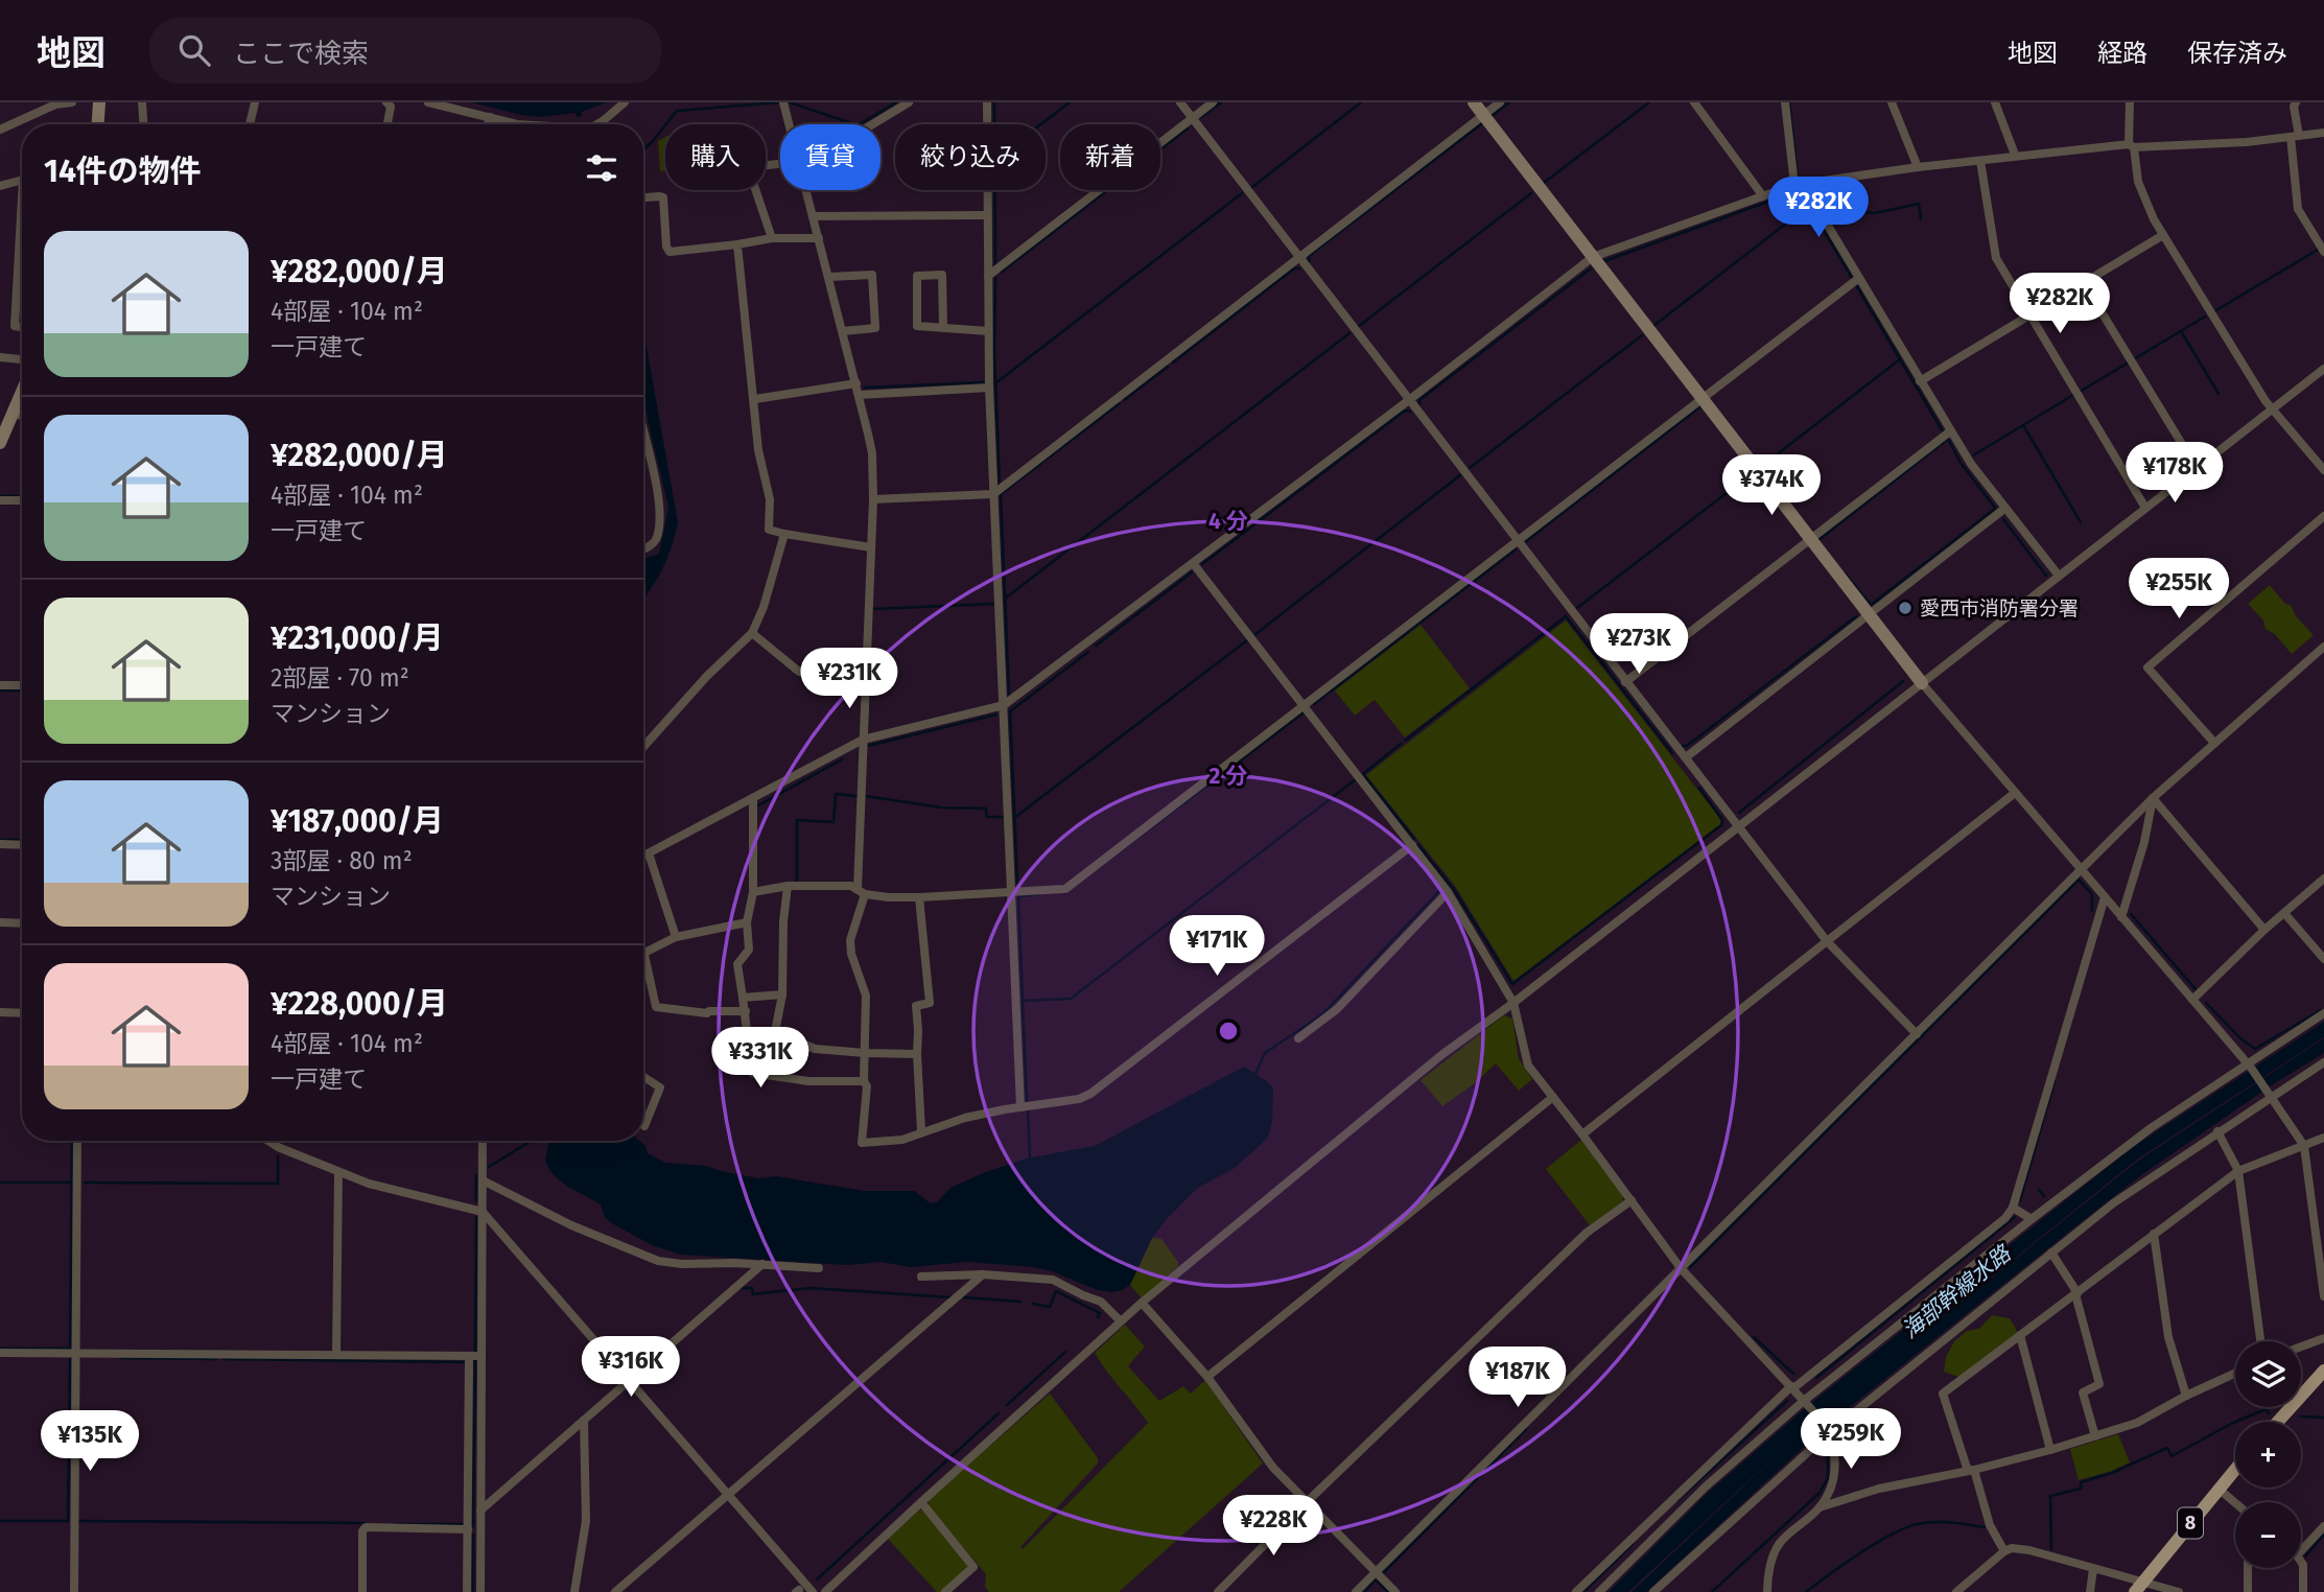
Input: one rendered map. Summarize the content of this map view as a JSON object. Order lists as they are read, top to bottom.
{
  "streets": {
    "main road": ["8"]
  },
  "water": ["海部幹線水路"],
  "places": ["愛西市消防署分署"],
  "page": {
    "header": "地図",
    "search": "ここで検索",
    "nav": ["地図", "経路", "保存済み"],
    "chip": [
      "購入",
      "賃貸",
      "絞り込み",
      "新着"
    ],
    "heading": "14件の物件",
    "price": [
      "¥282K",
      "¥282K",
      "¥178K",
      "¥374K",
      "¥255K",
      "¥273K",
      "¥231K",
      "¥171K",
      "¥331K",
      "¥316K",
      "¥187K",
      "¥259K",
      "¥135K",
      "¥228K"
    ],
    "list": [
      {
        "name": "¥282,000/月",
        "note": "4部屋 · 104 m² · 一戸建て"
      },
      {
        "name": "¥282,000/月",
        "note": "4部屋 · 104 m² · 一戸建て"
      },
      {
        "name": "¥231,000/月",
        "note": "2部屋 · 70 m² · マンション"
      },
      {
        "name": "¥187,000/月",
        "note": "3部屋 · 80 m² · マンション"
      },
      {
        "name": "¥228,000/月",
        "note": "4部屋 · 104 m² · 一戸建て"
      }
    ],
    "map_buttons": ["+", "−"]
  },
  "rings": ["4 分", "2 分"]
}
